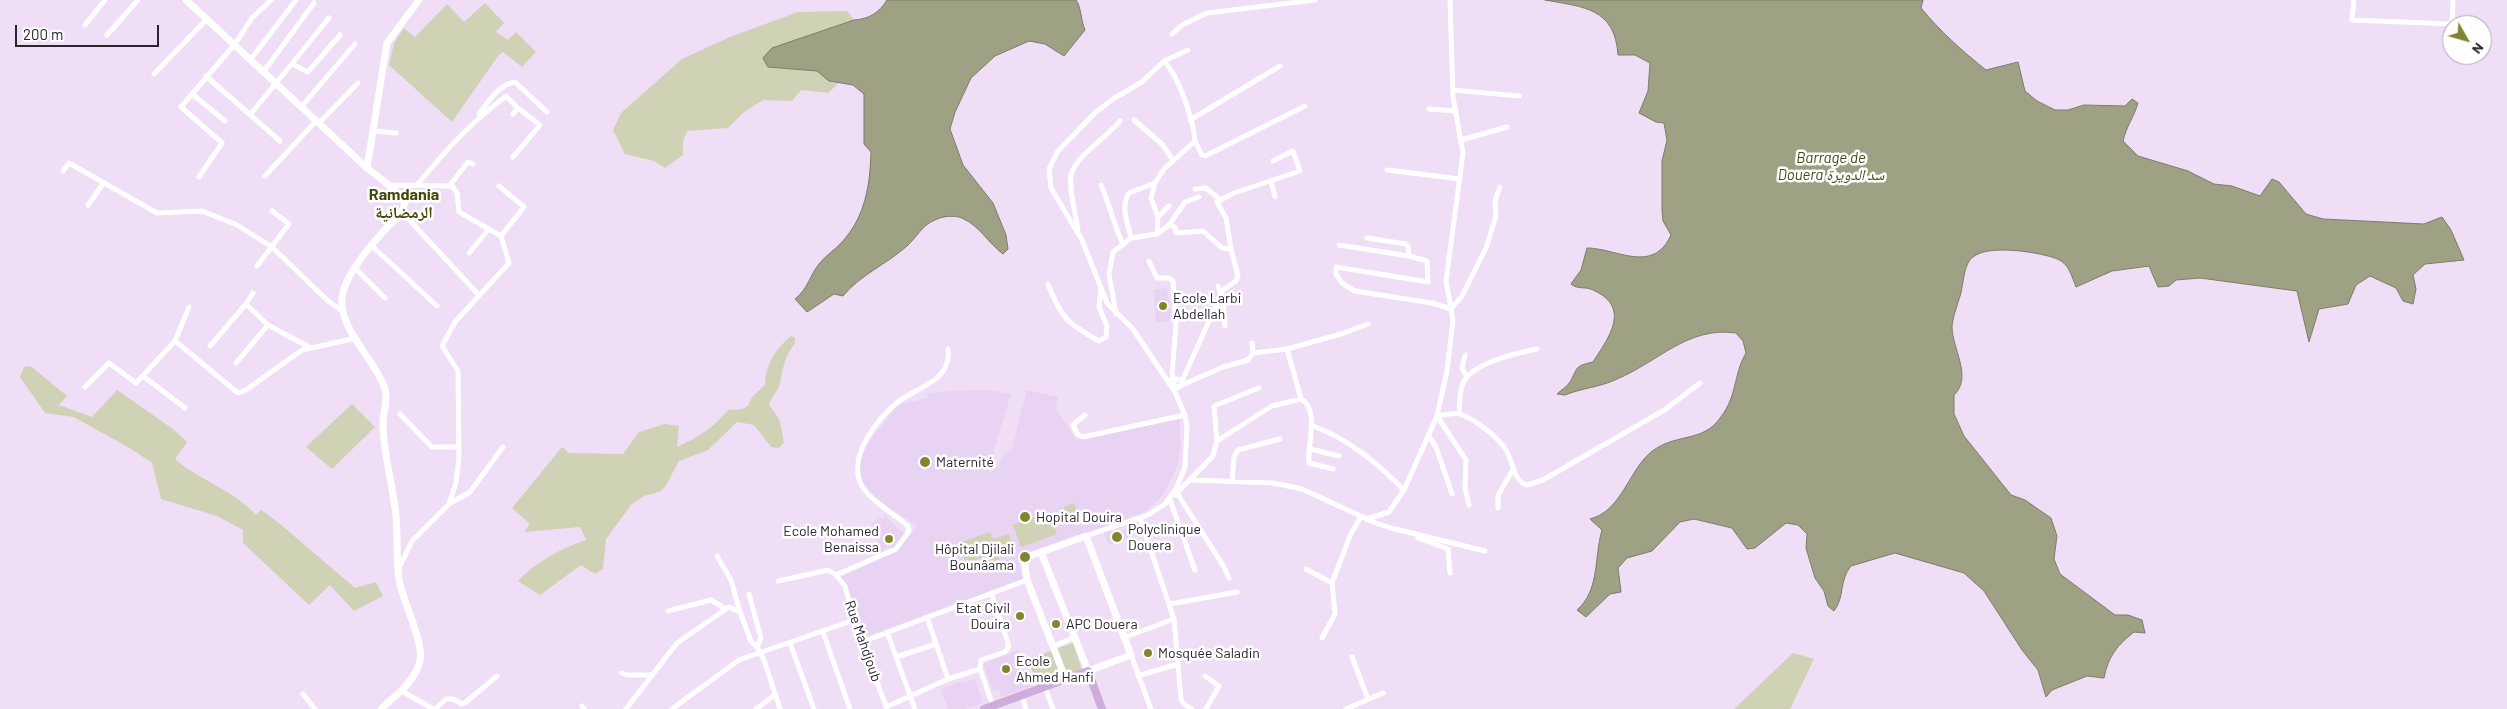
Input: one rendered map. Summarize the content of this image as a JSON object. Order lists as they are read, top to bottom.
{
  "streets": {
    "street": ["Rue Mahdjoub"]
  },
  "districts": ["Ramdania الرمضانية"],
  "water": ["Barrage de Douera سد الدويرة"],
  "places": [
    "Ecole Larbi Abdellah",
    "Maternité",
    "Hopital Douira",
    "Polyclinique Douera",
    "Ecole Mohamed Benaissa",
    "Hôpital Djilali Bounâama",
    "Etat Civil Douira",
    "APC Douera",
    "Mosquée Saladin",
    "Ecole Ahmed Hanfi"
  ],
  "scale_bar": "200 m",
  "north": "bottom right"
}
